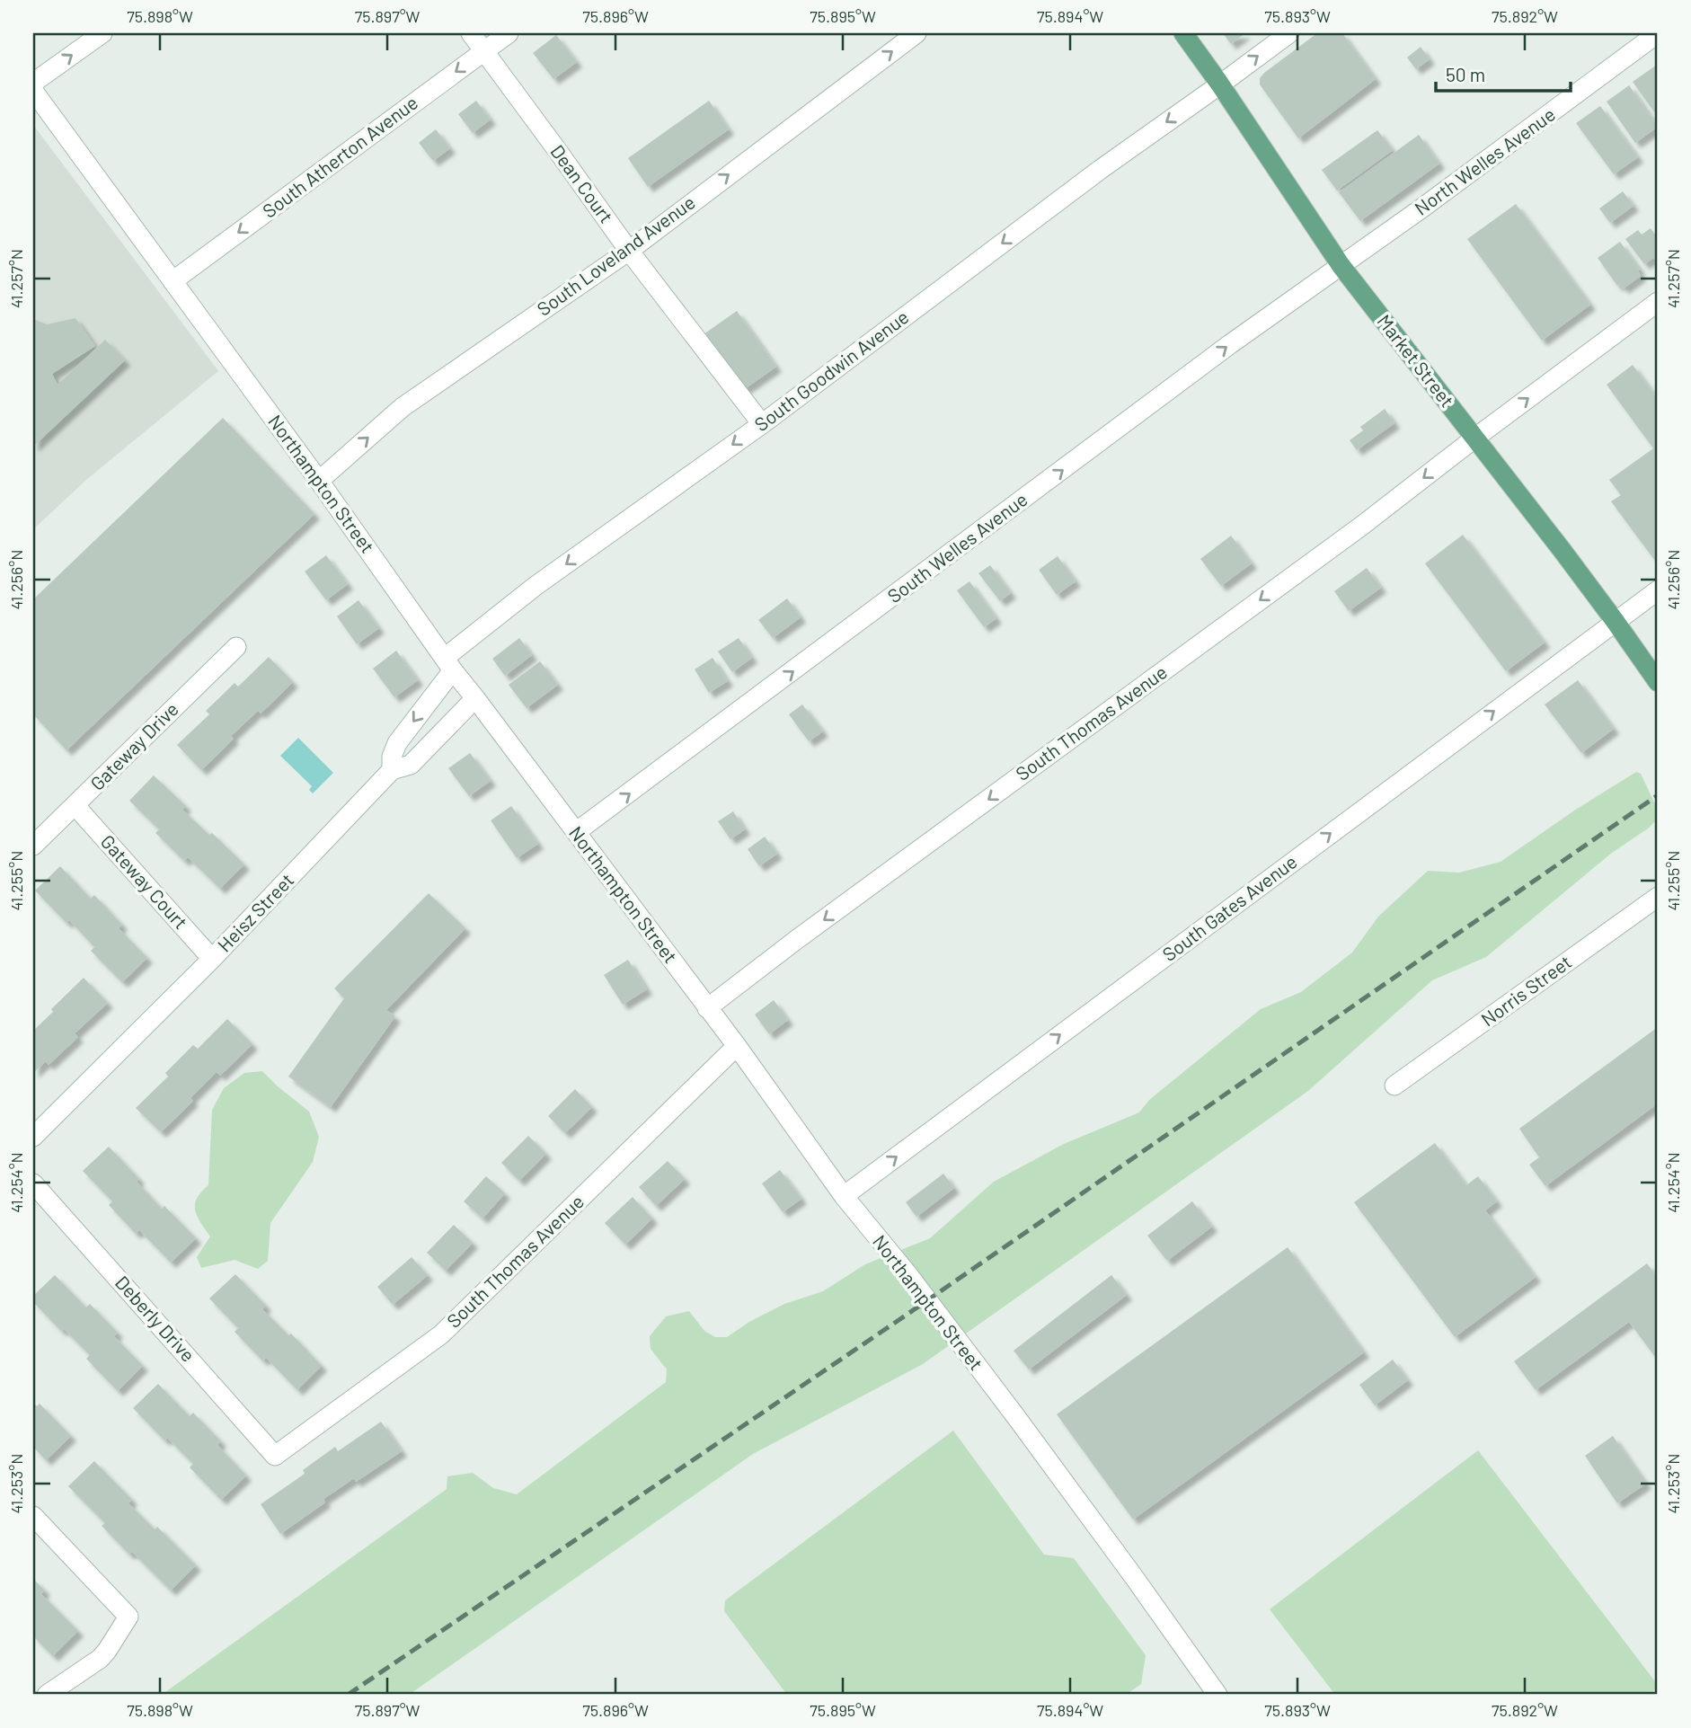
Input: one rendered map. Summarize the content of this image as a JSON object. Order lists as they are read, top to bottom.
{
  "streets": {
    "main road": ["Market Street"],
    "street": [
      "South Atherton Avenue",
      "North Welles Avenue",
      "Dean Court",
      "South Loveland Avenue",
      "South Goodwin Avenue",
      "Northampton Street",
      "South Welles Avenue",
      "South Thomas Avenue",
      "Gateway Drive",
      "Gateway Court",
      "South Gates Avenue",
      "Heisz Street",
      "Norris Street",
      "Deberly Drive"
    ]
  },
  "crossings": [
    ["South Atherton Avenue", "Dean Court"],
    ["South Atherton Avenue", "Northampton Street"],
    ["North Welles Avenue", "Market Street"],
    ["North Welles Avenue", "South Welles Avenue"],
    ["Dean Court", "South Loveland Avenue"],
    ["Dean Court", "South Goodwin Avenue"],
    ["South Loveland Avenue", "Northampton Street"],
    ["Market Street", "South Goodwin Avenue"],
    ["Market Street", "South Welles Avenue"],
    ["Market Street", "South Thomas Avenue"],
    ["Market Street", "South Gates Avenue"],
    ["South Goodwin Avenue", "Northampton Street"],
    ["South Goodwin Avenue", "Heisz Street"],
    ["Northampton Street", "South Welles Avenue"],
    ["Northampton Street", "South Thomas Avenue"],
    ["Northampton Street", "South Gates Avenue"],
    ["Northampton Street", "Heisz Street"],
    ["South Thomas Avenue", "Deberly Drive"],
    ["Gateway Drive", "Gateway Court"],
    ["Gateway Court", "Heisz Street"]
  ],
  "one_way": [
    "South Atherton Avenue",
    "South Loveland Avenue",
    "South Goodwin Avenue",
    "South Welles Avenue",
    "South Gates Avenue"
  ],
  "scale_bar": "50 m",
  "coordinates": [
    "75.898°W",
    "75.897°W",
    "75.896°W",
    "75.895°W",
    "75.894°W",
    "75.893°W",
    "75.892°W",
    "41.257°N",
    "41.256°N",
    "41.255°N",
    "41.254°N",
    "41.253°N"
  ]
}
